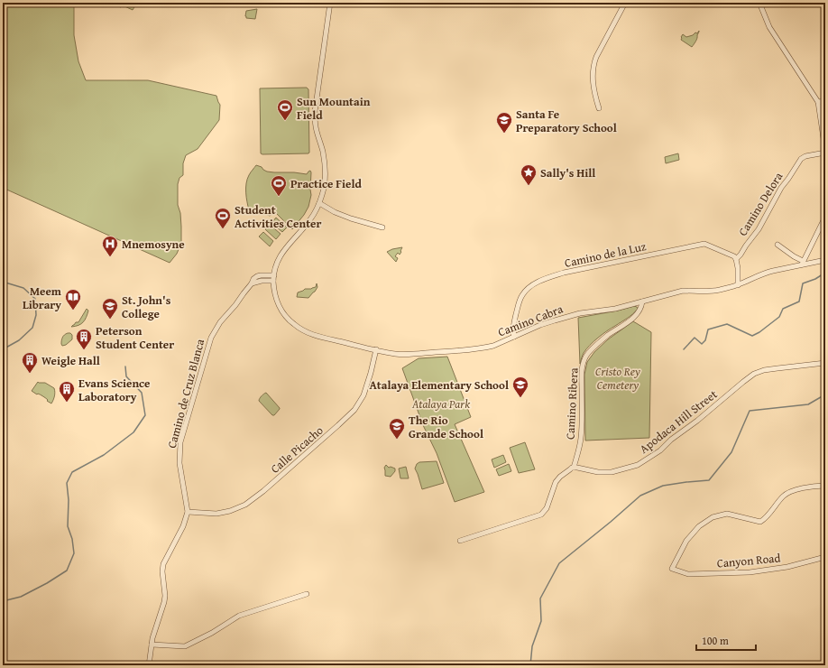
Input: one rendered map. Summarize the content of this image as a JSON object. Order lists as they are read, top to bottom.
{
  "streets": {
    "street": [
      "Camino Delora",
      "Camino de la Luz",
      "Camino Cabra",
      "Camino de Cruz Blanca",
      "Camino Ribera",
      "Apodaca Hill Street",
      "Calle Picacho",
      "Canyon Road"
    ]
  },
  "crossings": [
    ["Camino Delora", "Camino de la Luz"],
    ["Camino de la Luz", "Camino Cabra"],
    ["Camino Cabra", "Camino de Cruz Blanca"],
    ["Camino Cabra", "Camino Ribera"],
    ["Camino Cabra", "Calle Picacho"],
    ["Camino de Cruz Blanca", "Calle Picacho"],
    ["Camino Ribera", "Apodaca Hill Street"]
  ],
  "parks": ["Cristo Rey Cemetery", "Atalaya Park"],
  "places": {
    "sports": ["Sun Mountain Field", "Practice Field", "Student Activities Center"],
    "school or university": [
      "Santa Fe Preparatory School",
      "St. John's College",
      "Atalaya Elementary School",
      "The Rio Grande School"
    ],
    "place": ["Sally's Hill"],
    "hospital": ["Mnemosyne"],
    "library": ["Meem Library"],
    "building": ["Peterson Student Center", "Weigle Hall", "Evans Science Laboratory"]
  },
  "scale_bar": "100 m"
}
